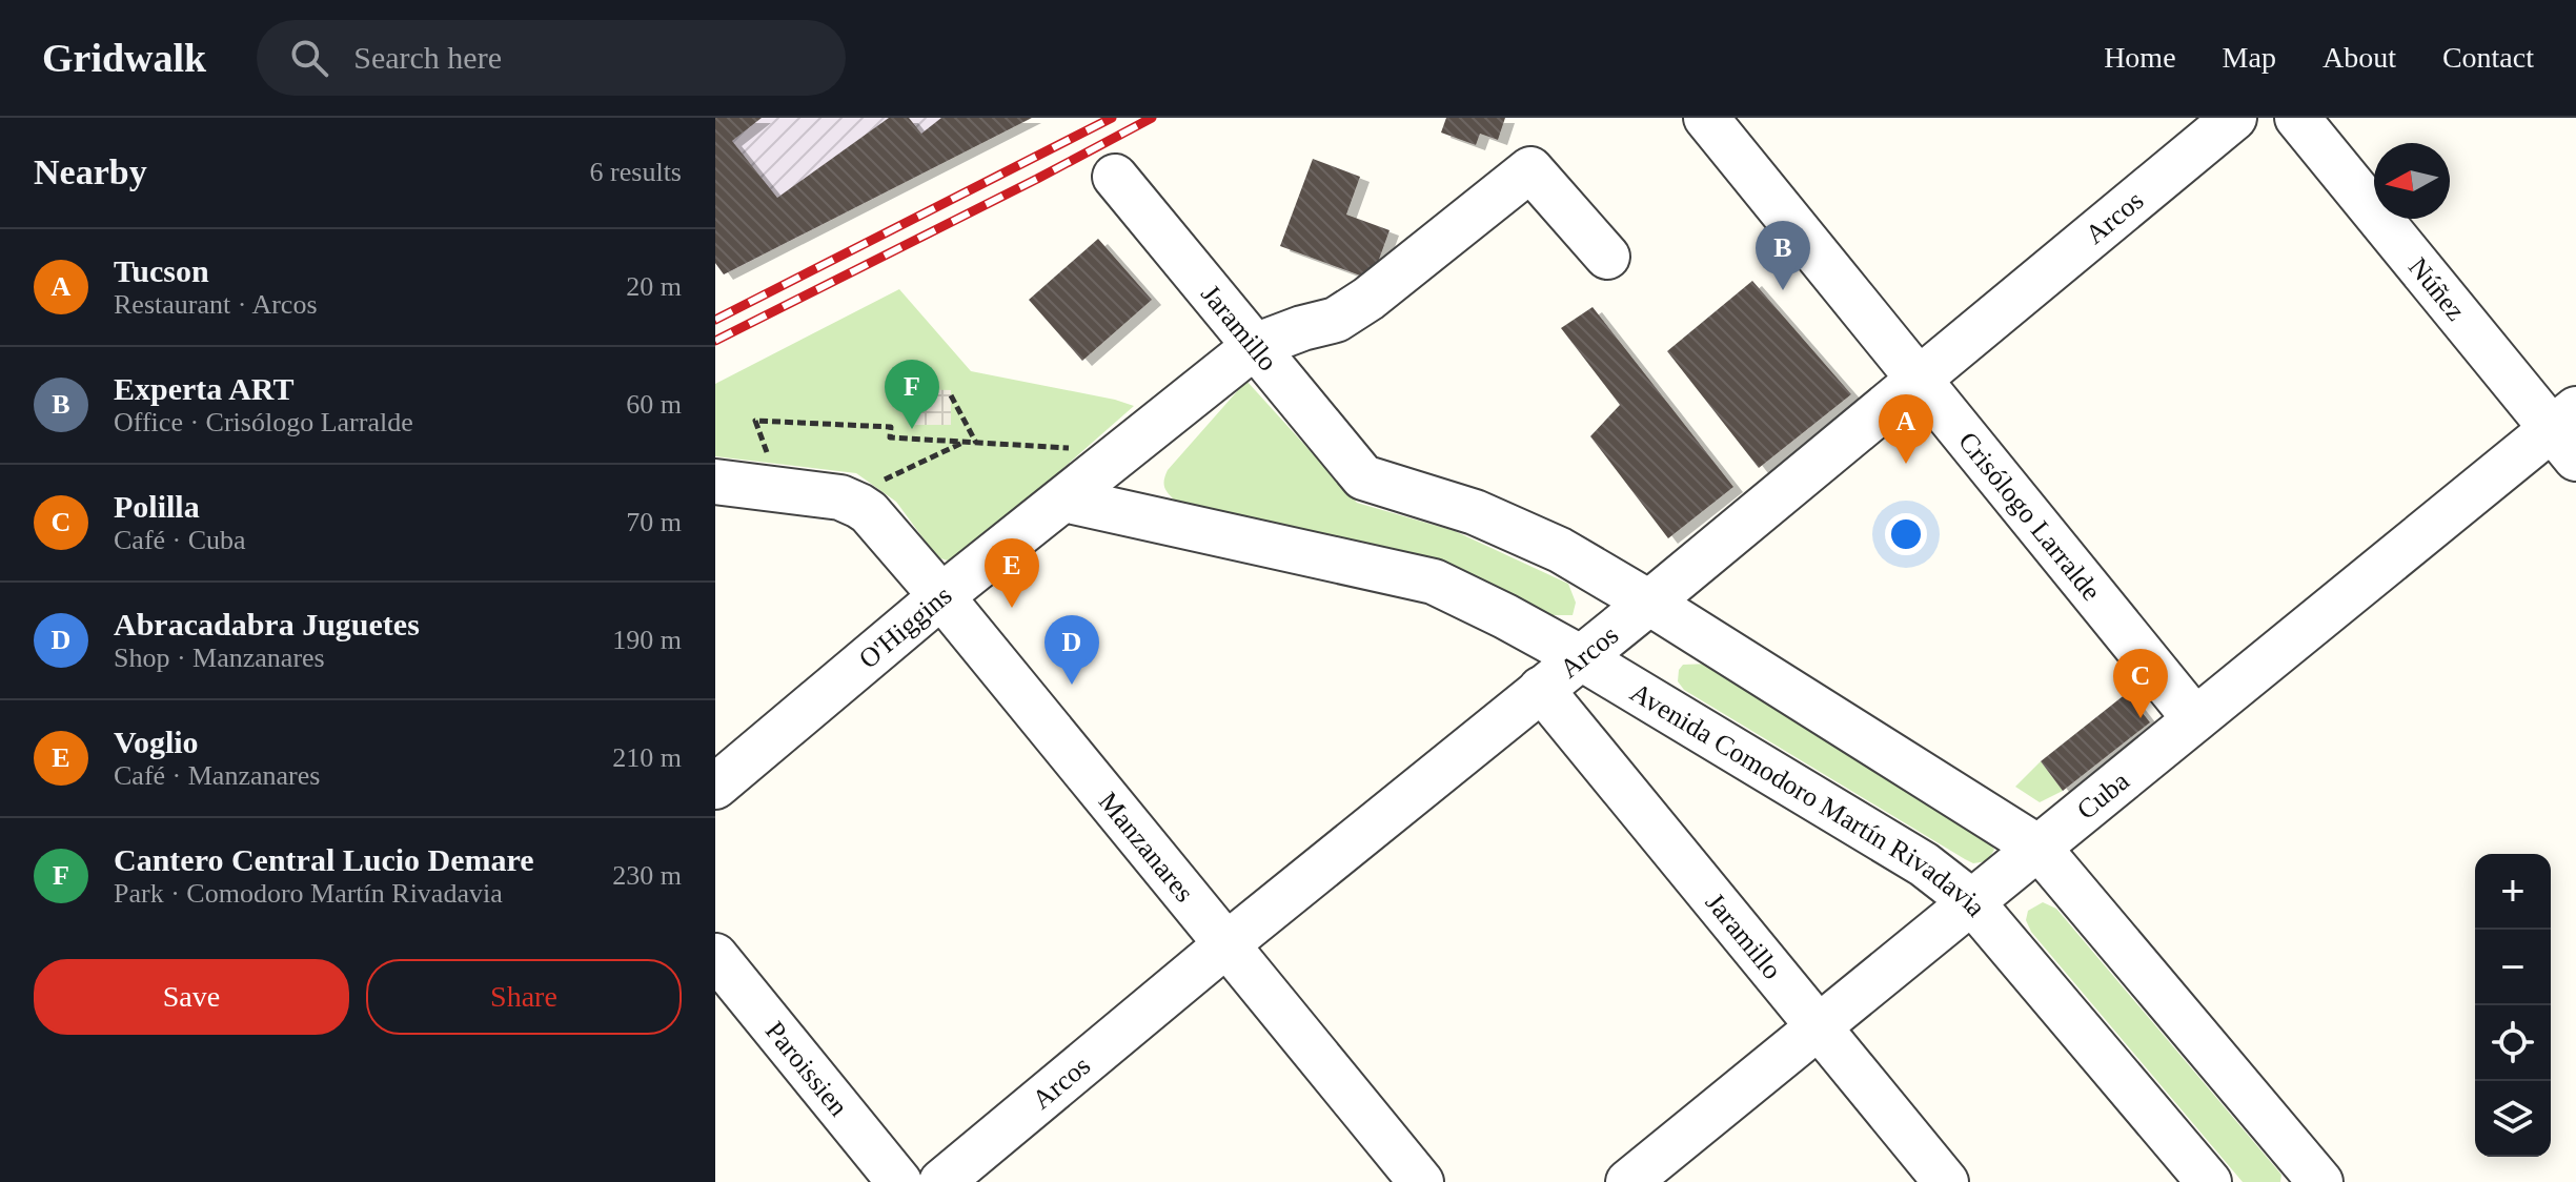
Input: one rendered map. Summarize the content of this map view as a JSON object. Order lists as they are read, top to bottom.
{
  "streets": {
    "street": [
      "Arcos",
      "Núñez",
      "Jaramillo",
      "Crisólogo Larralde",
      "O'Higgins",
      "Cuba",
      "Avenida Comodoro Martín Rivadavia",
      "Manzanares",
      "Paroissien"
    ]
  },
  "crossings": [
    ["Arcos", "Jaramillo"],
    ["Arcos", "Crisólogo Larralde"],
    ["Arcos", "Avenida Comodoro Martín Rivadavia"],
    ["Arcos", "Manzanares"],
    ["Núñez", "Cuba"],
    ["Jaramillo", "O'Higgins"],
    ["Jaramillo", "Cuba"],
    ["Crisólogo Larralde", "Cuba"],
    ["O'Higgins", "Avenida Comodoro Martín Rivadavia"],
    ["O'Higgins", "Manzanares"],
    ["Cuba", "Avenida Comodoro Martín Rivadavia"]
  ],
  "north": "left",
  "page": {
    "header": "Gridwalk",
    "search": "Search here",
    "nav": [
      "Home",
      "Map",
      "About",
      "Contact"
    ],
    "heading": ["Nearby", "6 results"],
    "pins": [
      "B",
      "F",
      "A",
      "E",
      "D",
      "C"
    ],
    "list": [
      {
        "mark": "A",
        "name": "Tucson",
        "note": "Restaurant · Arcos",
        "value": "20 m"
      },
      {
        "mark": "B",
        "name": "Experta ART",
        "note": "Office · Crisólogo Larralde",
        "value": "60 m"
      },
      {
        "mark": "C",
        "name": "Polilla",
        "note": "Café · Cuba",
        "value": "70 m"
      },
      {
        "mark": "D",
        "name": "Abracadabra Juguetes",
        "note": "Shop · Manzanares",
        "value": "190 m"
      },
      {
        "mark": "E",
        "name": "Voglio",
        "note": "Café · Manzanares",
        "value": "210 m"
      },
      {
        "mark": "F",
        "name": "Cantero Central Lucio Demare",
        "note": "Park · Comodoro Martín Rivadavia",
        "value": "230 m"
      }
    ],
    "map_buttons": ["+", "−"],
    "buttons": ["Save", "Share"]
  }
}
